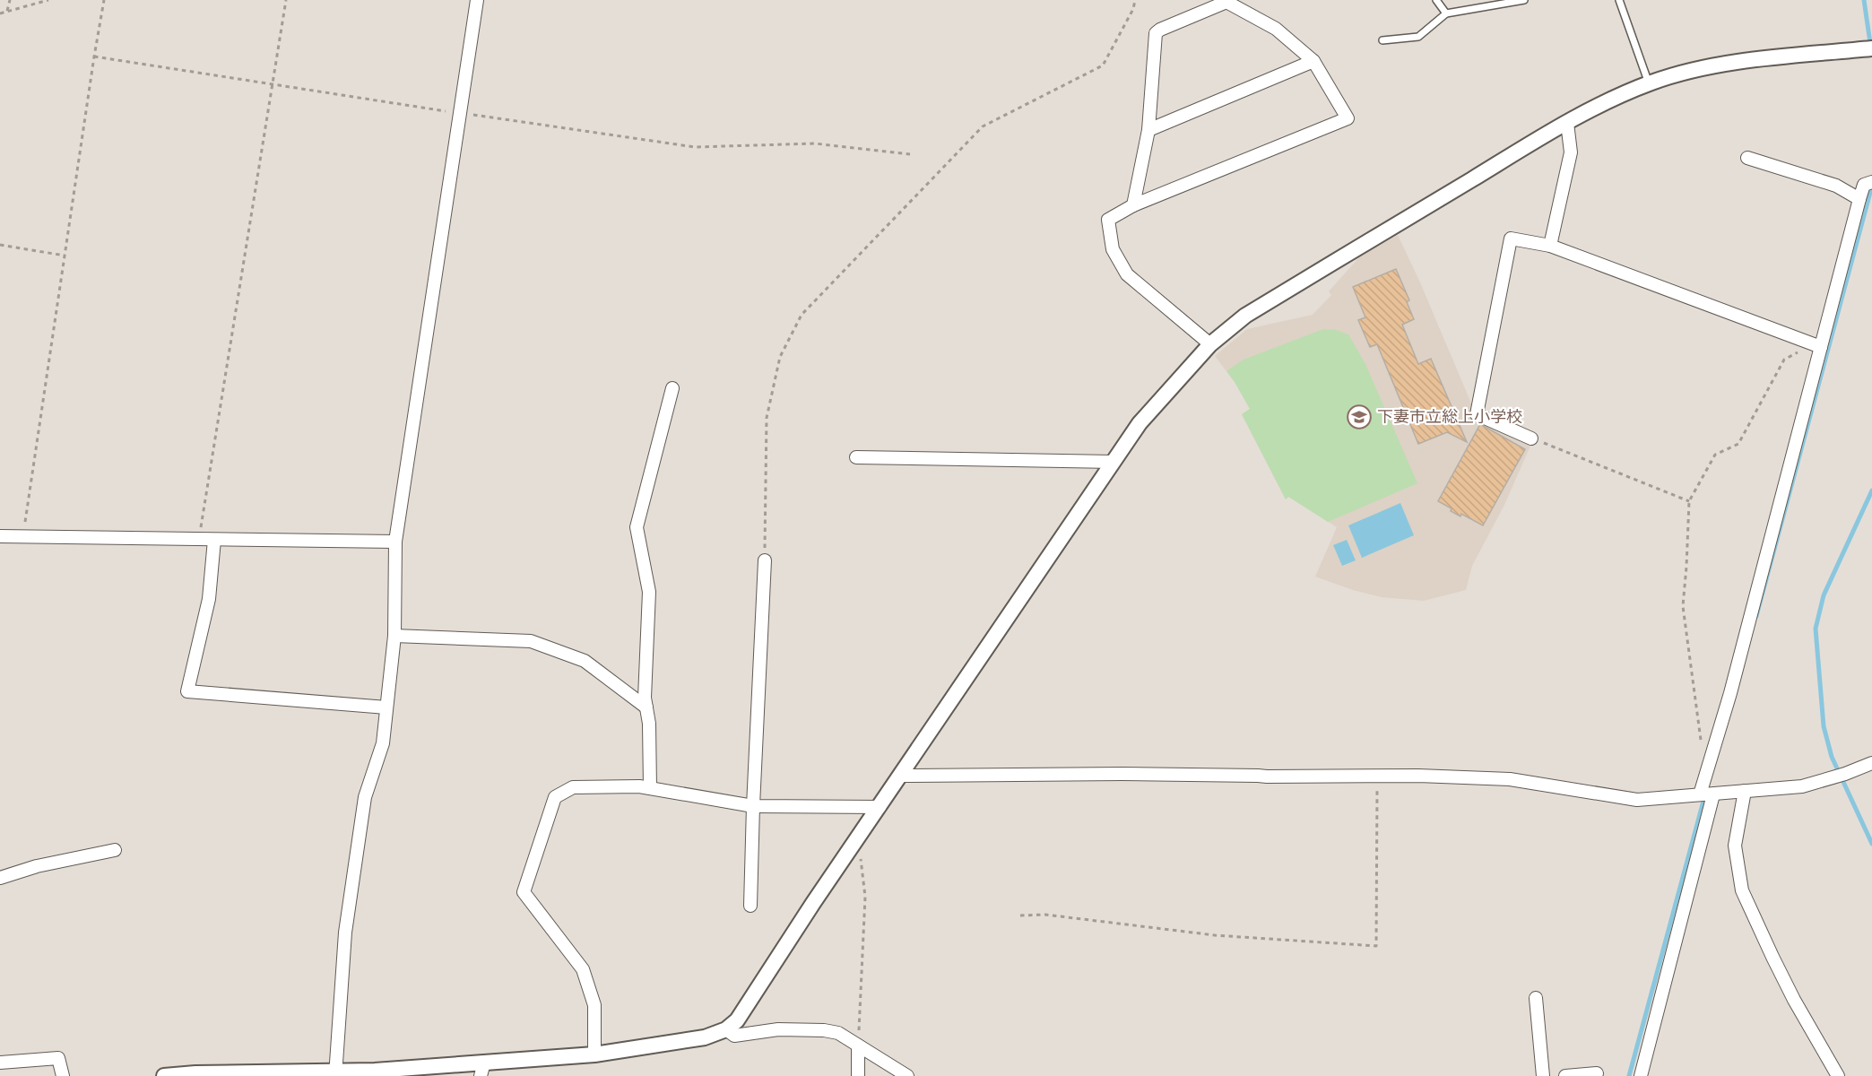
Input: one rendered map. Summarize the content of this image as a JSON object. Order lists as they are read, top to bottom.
{
  "places": {
    "school or university": ["下妻市立総上小学校"]
  }
}
